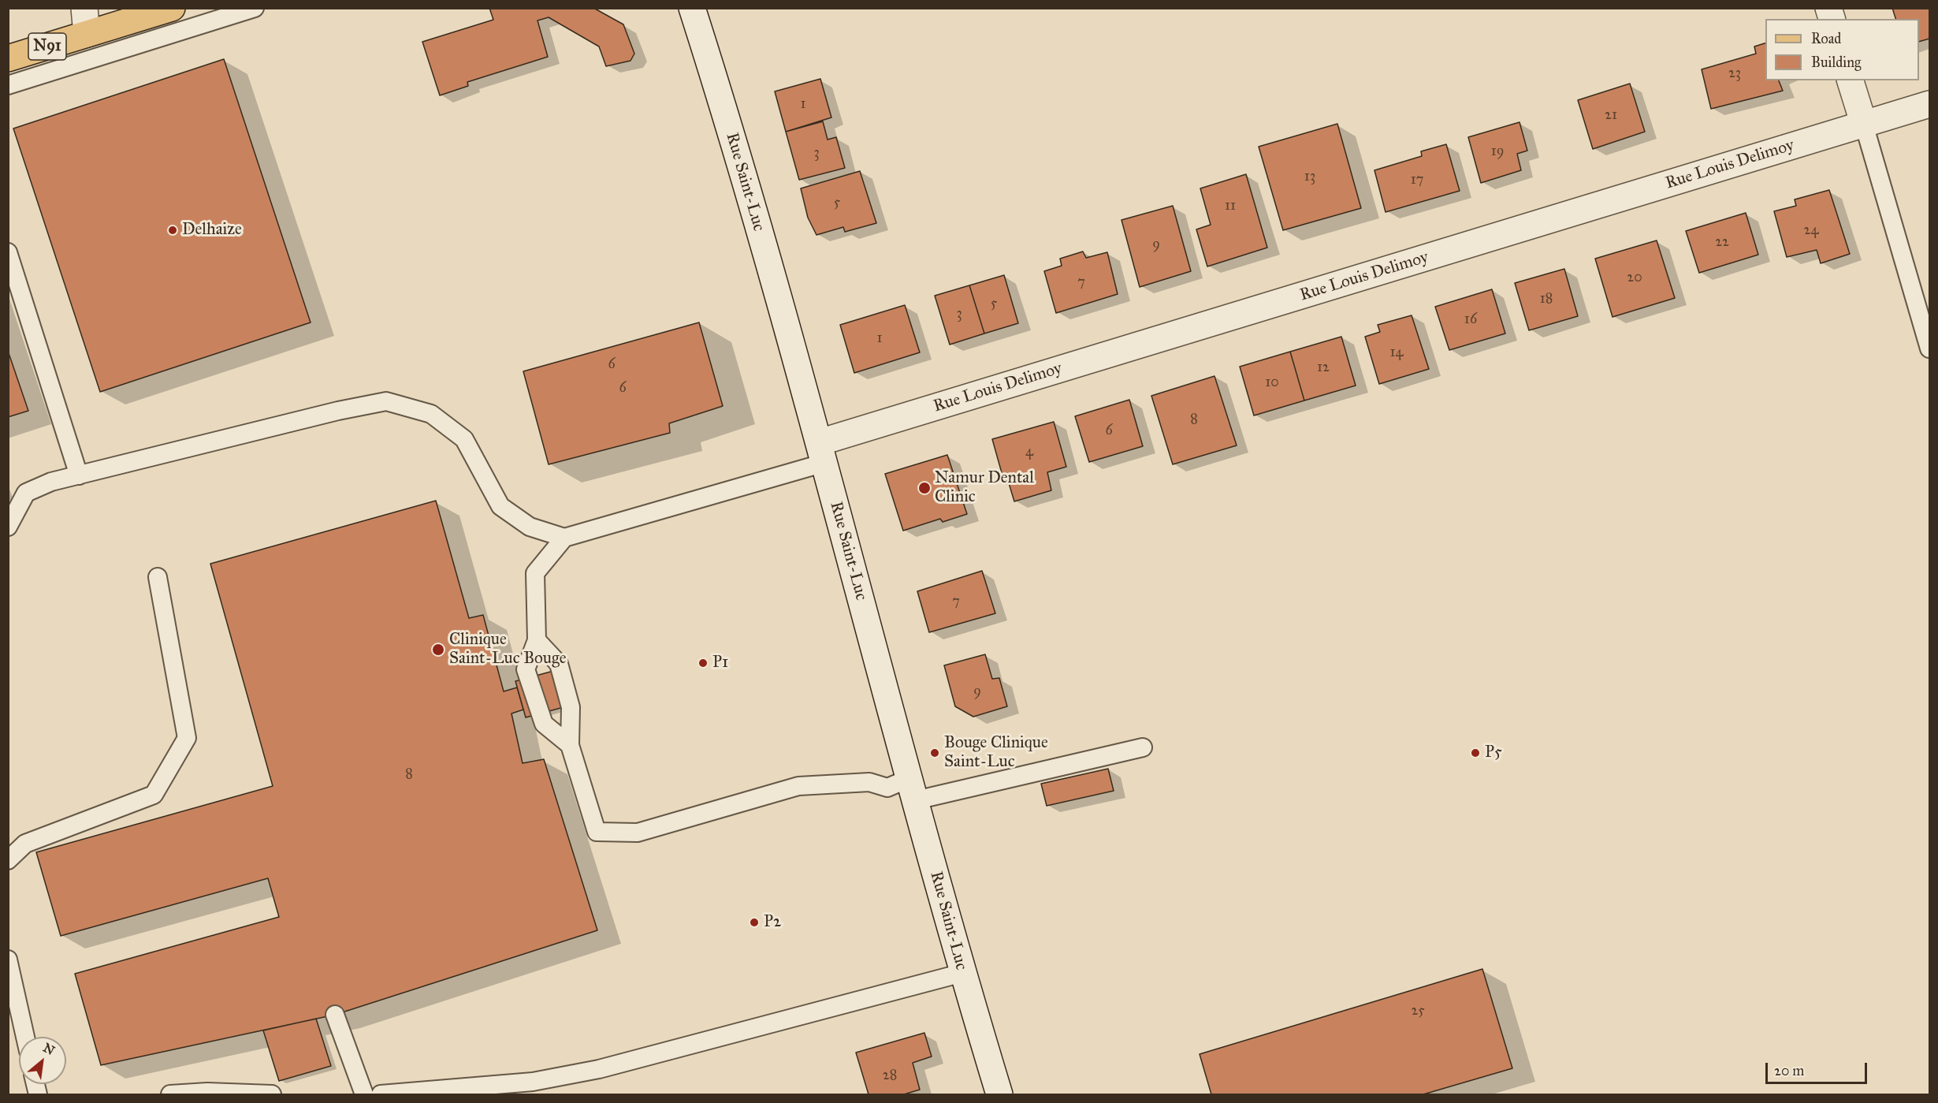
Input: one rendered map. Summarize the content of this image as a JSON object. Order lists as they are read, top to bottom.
{
  "streets": {
    "main road": ["N91"],
    "street": ["Rue Louis Delimoy", "Rue Saint-Luc"]
  },
  "crossings": [
    ["Rue Louis Delimoy", "Rue Saint-Luc"]
  ],
  "places": [
    "Delhaize",
    "Namur Dental Clinic",
    "Clinique Saint-Luc Bouge",
    "P1",
    "Bouge Clinique Saint-Luc",
    "P5",
    "P2"
  ],
  "house_numbers": [
    "23",
    "1",
    "21",
    "19",
    "3",
    "13",
    "17",
    "5",
    "11",
    "24",
    "22",
    "9",
    "20",
    "7",
    "18",
    "5",
    "3",
    "16",
    "1",
    "14",
    "6",
    "12",
    "10",
    "6",
    "8",
    "6",
    "4",
    "7",
    "9",
    "8",
    "25",
    "28"
  ],
  "legend": ["Road", "Building"],
  "scale_bar": "20 m",
  "north": "top right"
}
